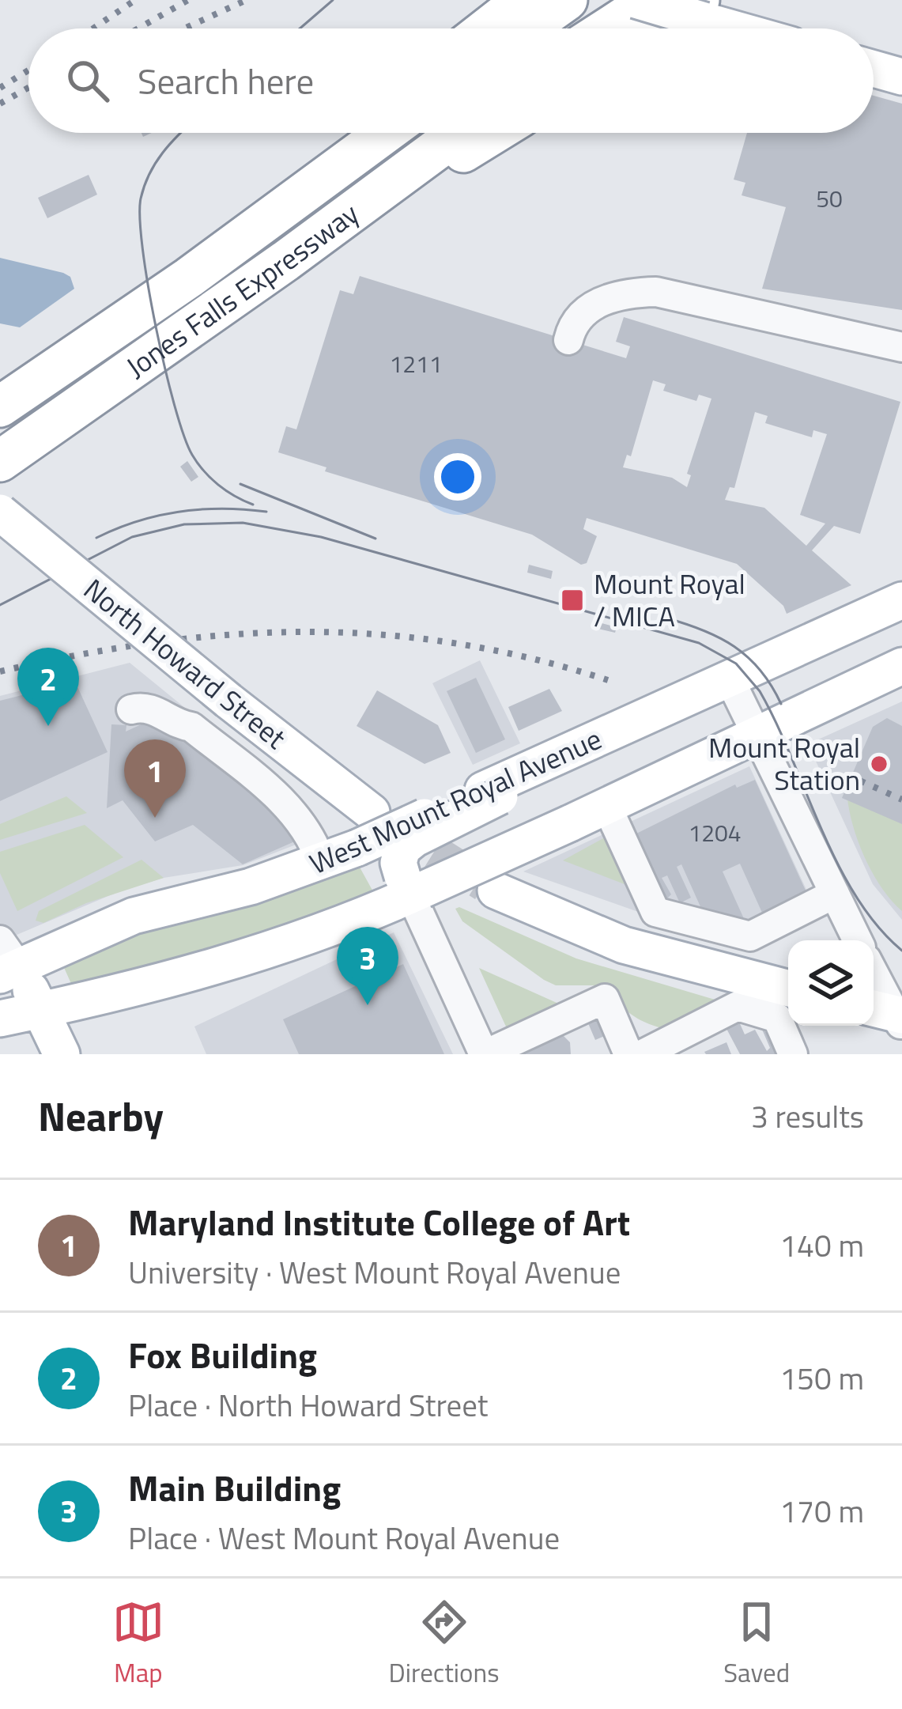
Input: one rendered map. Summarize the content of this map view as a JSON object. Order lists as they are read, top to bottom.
{
  "streets": {
    "highway": ["Jones Falls Expressway"],
    "main road": ["North Howard Street", "West Mount Royal Avenue"]
  },
  "places": {
    "transit": ["Mount Royal / MICA"],
    "other": ["Mount Royal Station"]
  },
  "house_numbers": ["50", "1211", "1204"],
  "page": {
    "search": "Search here",
    "pins": ["2", "1", "3"],
    "heading": ["Nearby", "3 results"],
    "list": [
      {
        "mark": "1",
        "name": "Maryland Institute College of Art",
        "note": "University · West Mount Royal Avenue",
        "value": "140 m"
      },
      {
        "mark": "2",
        "name": "Fox Building",
        "note": "Place · North Howard Street",
        "value": "150 m"
      },
      {
        "mark": "3",
        "name": "Main Building",
        "note": "Place · West Mount Royal Avenue",
        "value": "170 m"
      }
    ],
    "nav": ["Map", "Directions", "Saved"]
  }
}
